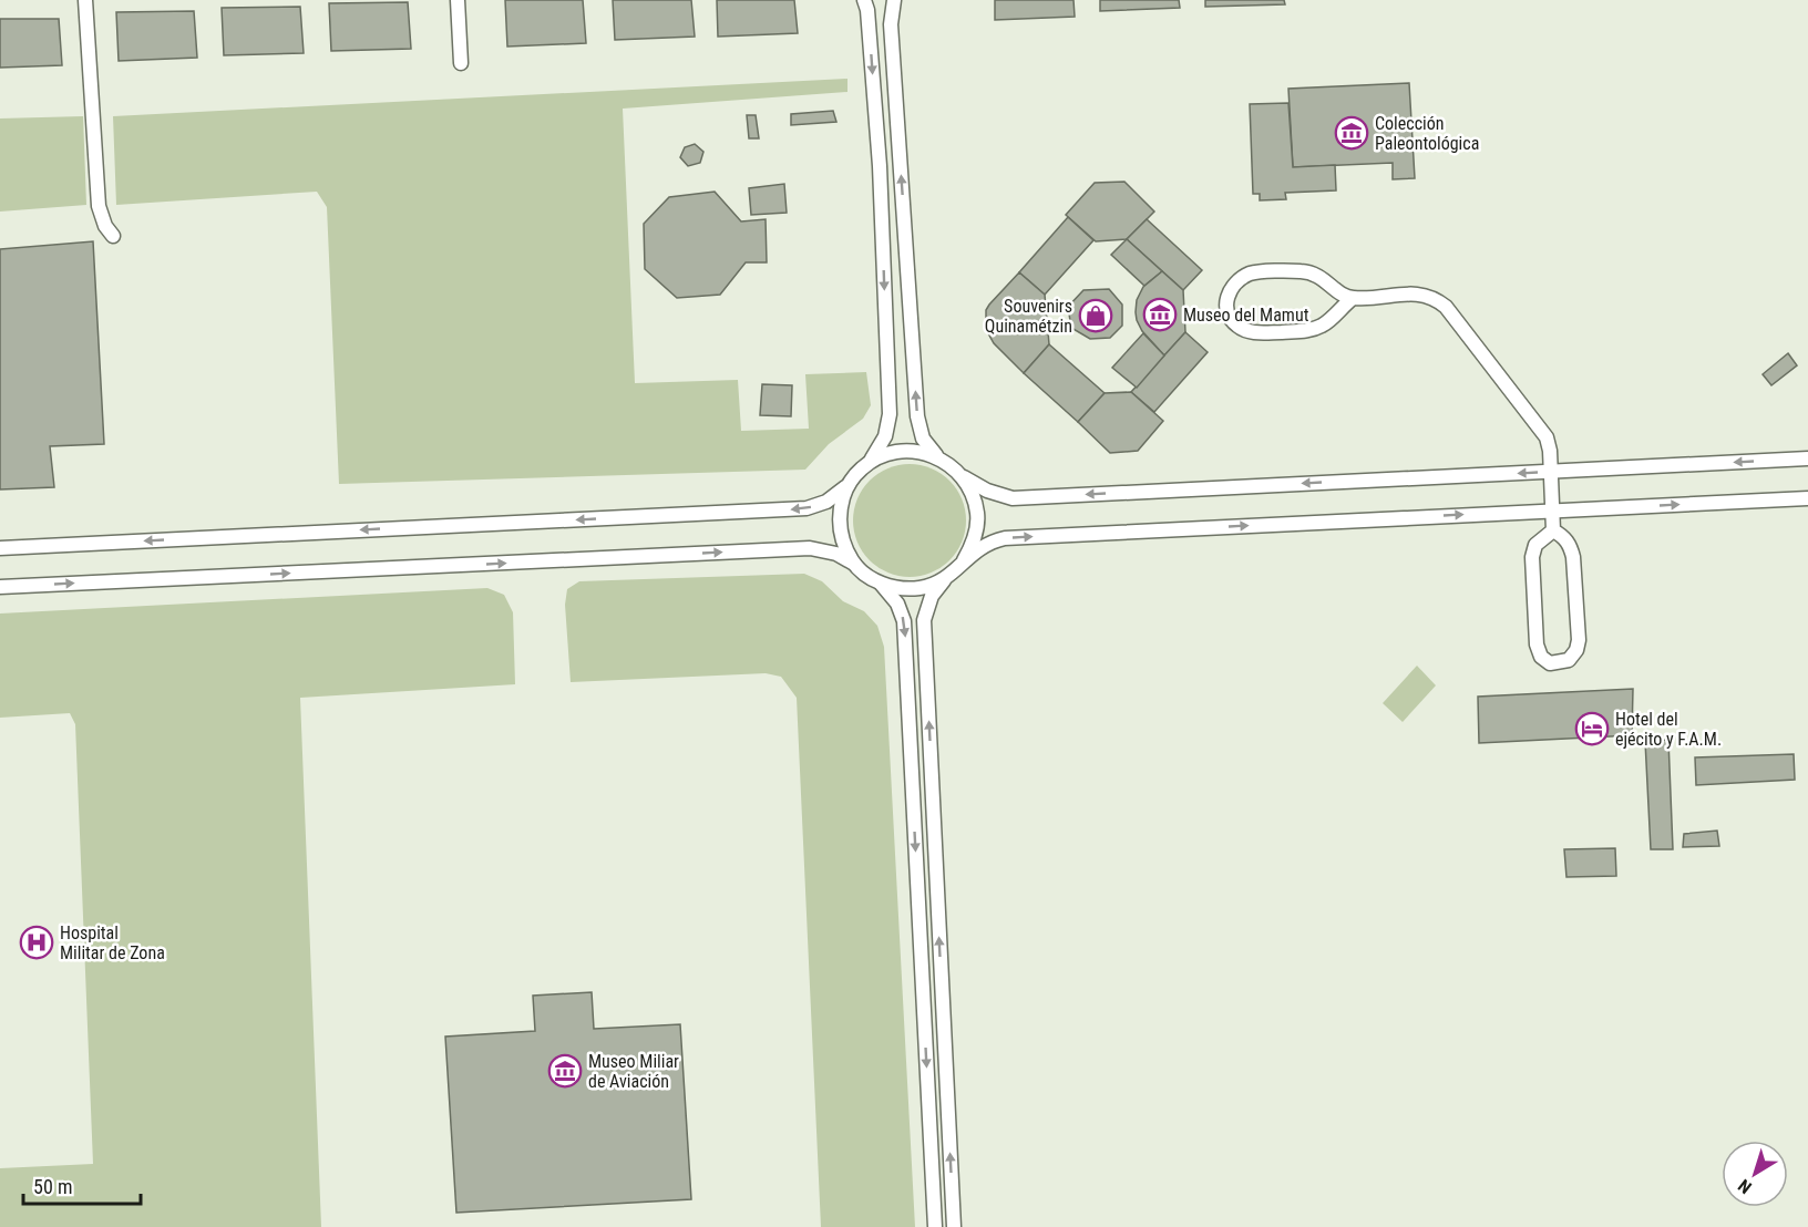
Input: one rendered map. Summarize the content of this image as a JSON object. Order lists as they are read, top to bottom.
{
  "places": {
    "museum": ["Colección Paleontológica", "Museo del Mamut", "Museo Miliar de Aviación"],
    "shop": ["Souvenirs Quinamétzin"],
    "hotel": ["Hotel del ejécito y F.A.M."],
    "hospital": ["Hospital Militar de Zona"]
  },
  "scale_bar": "50 m",
  "north": "bottom left"
}
